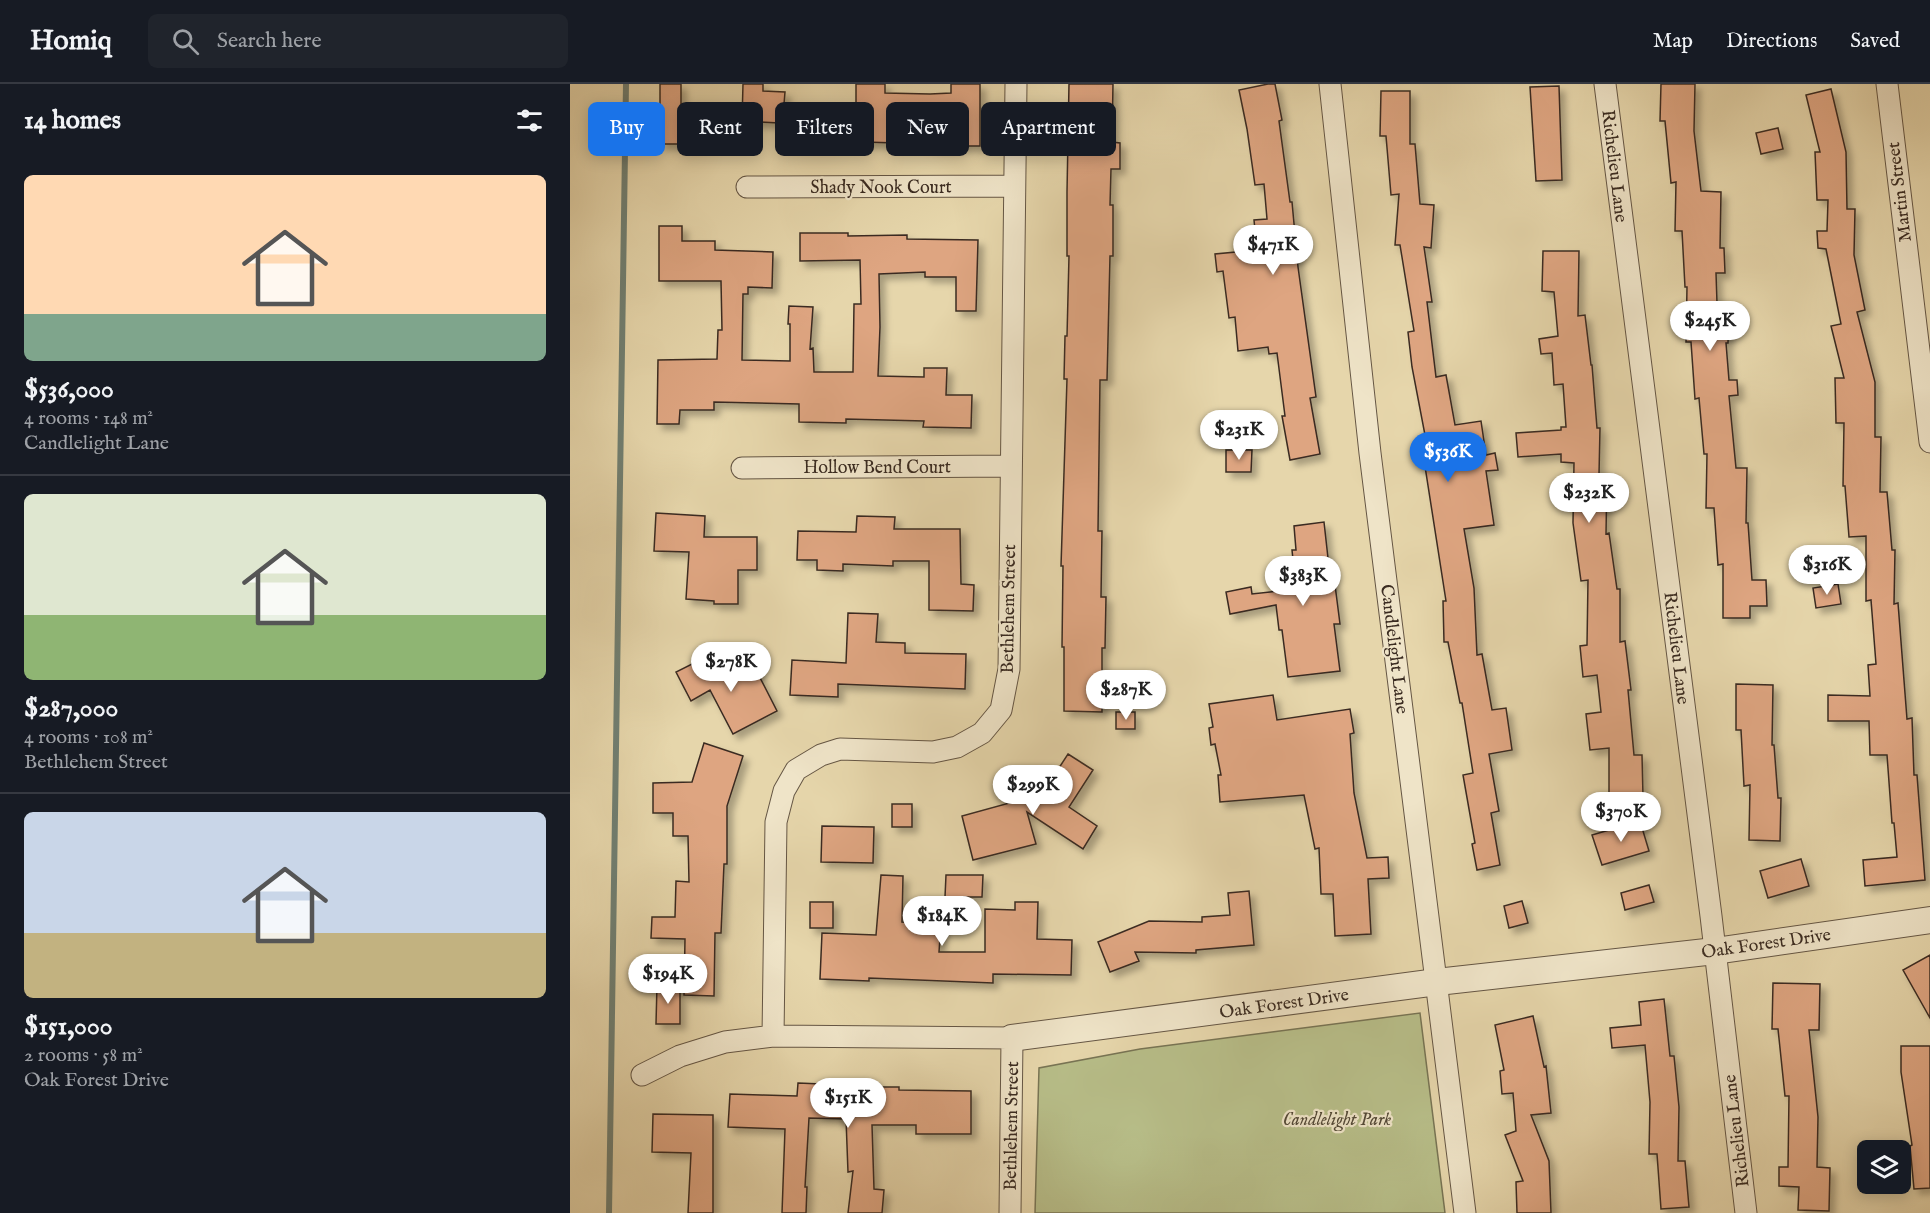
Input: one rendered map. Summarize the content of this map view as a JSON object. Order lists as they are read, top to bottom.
{
  "streets": {
    "street": [
      "Richelieu Lane",
      "Shady Nook Court",
      "Martin Street",
      "Hollow Bend Court",
      "Bethlehem Street",
      "Candlelight Lane",
      "Oak Forest Drive"
    ]
  },
  "crossings": [
    ["Richelieu Lane", "Oak Forest Drive"],
    ["Shady Nook Court", "Bethlehem Street"],
    ["Hollow Bend Court", "Bethlehem Street"],
    ["Bethlehem Street", "Oak Forest Drive"],
    ["Candlelight Lane", "Oak Forest Drive"]
  ],
  "parks": ["Candlelight Park"],
  "page": {
    "header": "Homiq",
    "search": "Search here",
    "nav": ["Map", "Directions", "Saved"],
    "heading": "14 homes",
    "chip": [
      "Buy",
      "Rent",
      "Filters",
      "New",
      "Apartment"
    ],
    "list": [
      {
        "name": "$536,000",
        "note": "4 rooms · 148 m² · Candlelight Lane"
      },
      {
        "name": "$287,000",
        "note": "4 rooms · 108 m² · Bethlehem Street"
      },
      {
        "name": "$151,000",
        "note": "2 rooms · 58 m² · Oak Forest Drive"
      }
    ],
    "price": [
      "$471K",
      "$245K",
      "$231K",
      "$536K",
      "$232K",
      "$316K",
      "$383K",
      "$278K",
      "$287K",
      "$299K",
      "$370K",
      "$184K",
      "$194K",
      "$151K"
    ]
  }
}
